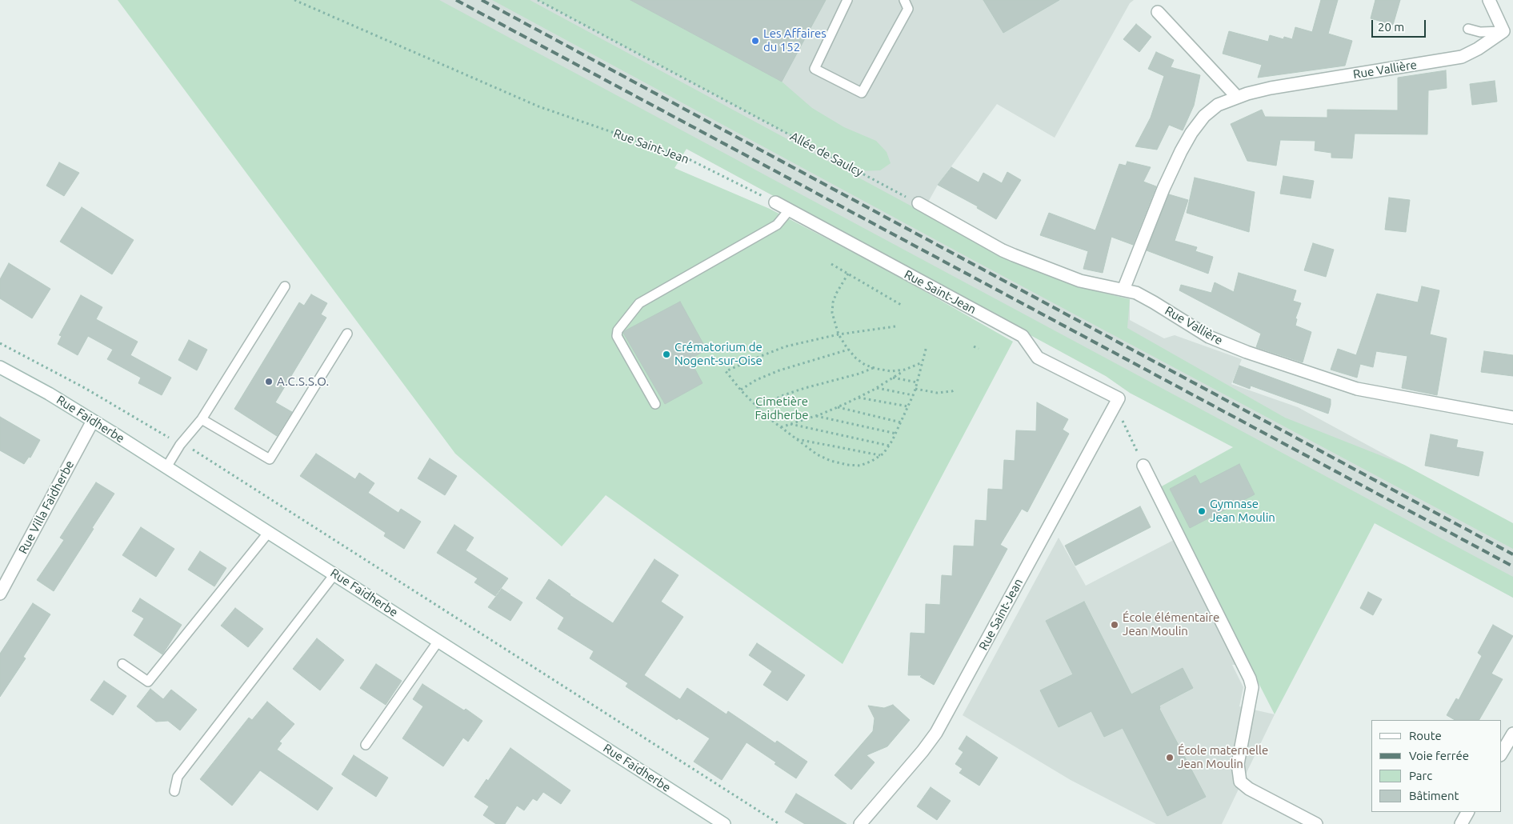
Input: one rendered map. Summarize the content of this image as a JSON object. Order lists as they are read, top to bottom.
{
  "streets": {
    "street": [
      "Rue Vallière",
      "Rue Saint-Jean",
      "Rue Faidherbe",
      "Rue Villa Faidherbe"
    ],
    "path": ["Allée de Saulcy"]
  },
  "crossings": [
    ["Rue Faidherbe", "Rue Villa Faidherbe"]
  ],
  "parks": ["Cimetière Faidherbe"],
  "places": [
    "Les Affaires du 152",
    "Crématorium de Nogent-sur-Oise",
    "A.C.S.S.O.",
    "Gymnase Jean Moulin",
    "École élémentaire Jean Moulin",
    "École maternelle Jean Moulin"
  ],
  "legend": [
    "Route",
    "Voie ferrée",
    "Parc",
    "Bâtiment"
  ],
  "scale_bar": "20 m"
}
